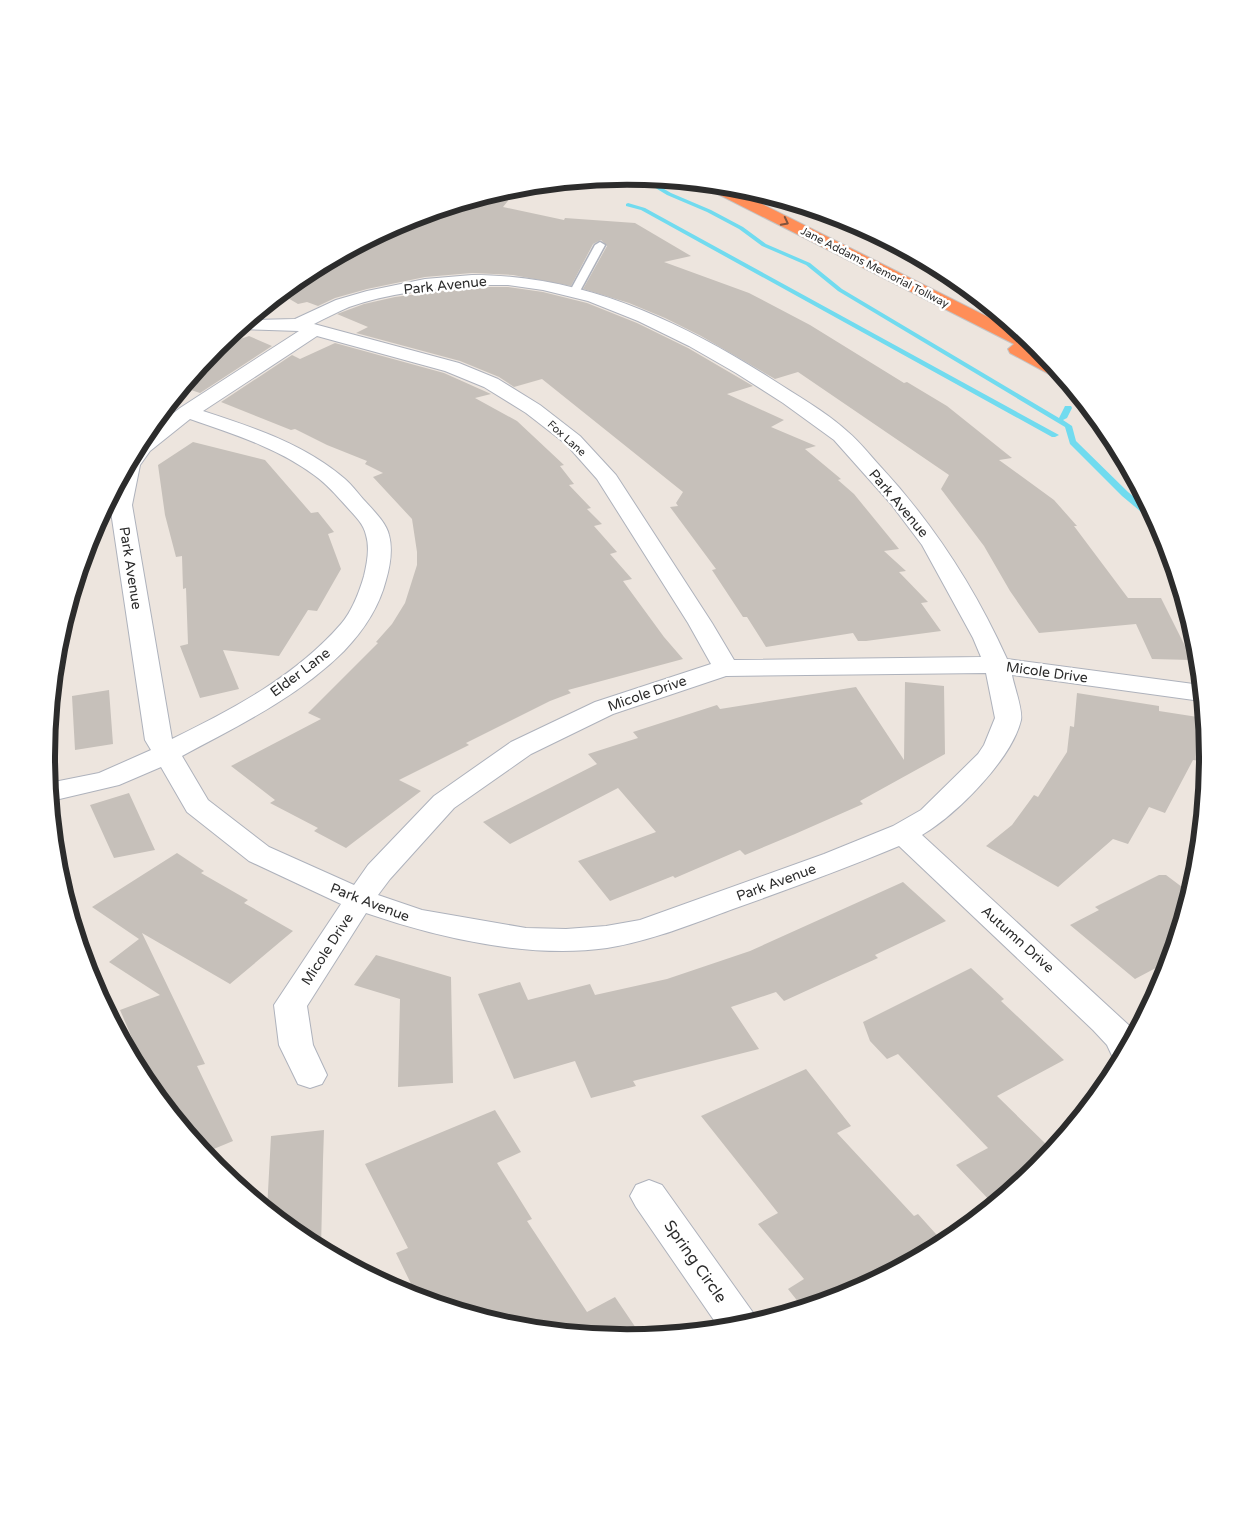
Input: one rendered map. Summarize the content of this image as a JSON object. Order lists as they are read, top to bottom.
{
  "streets": {
    "highway": ["Jane Addams Memorial Tollway"],
    "street": [
      "Park Avenue",
      "Fox Lane",
      "Elder Lane",
      "Micole Drive",
      "Autumn Drive",
      "Spring Circle"
    ]
  },
  "crossings": [
    ["Park Avenue", "Fox Lane"],
    ["Park Avenue", "Elder Lane"],
    ["Park Avenue", "Micole Drive"],
    ["Park Avenue", "Autumn Drive"],
    ["Fox Lane", "Micole Drive"]
  ],
  "one_way": ["Jane Addams Memorial Tollway"]
}
